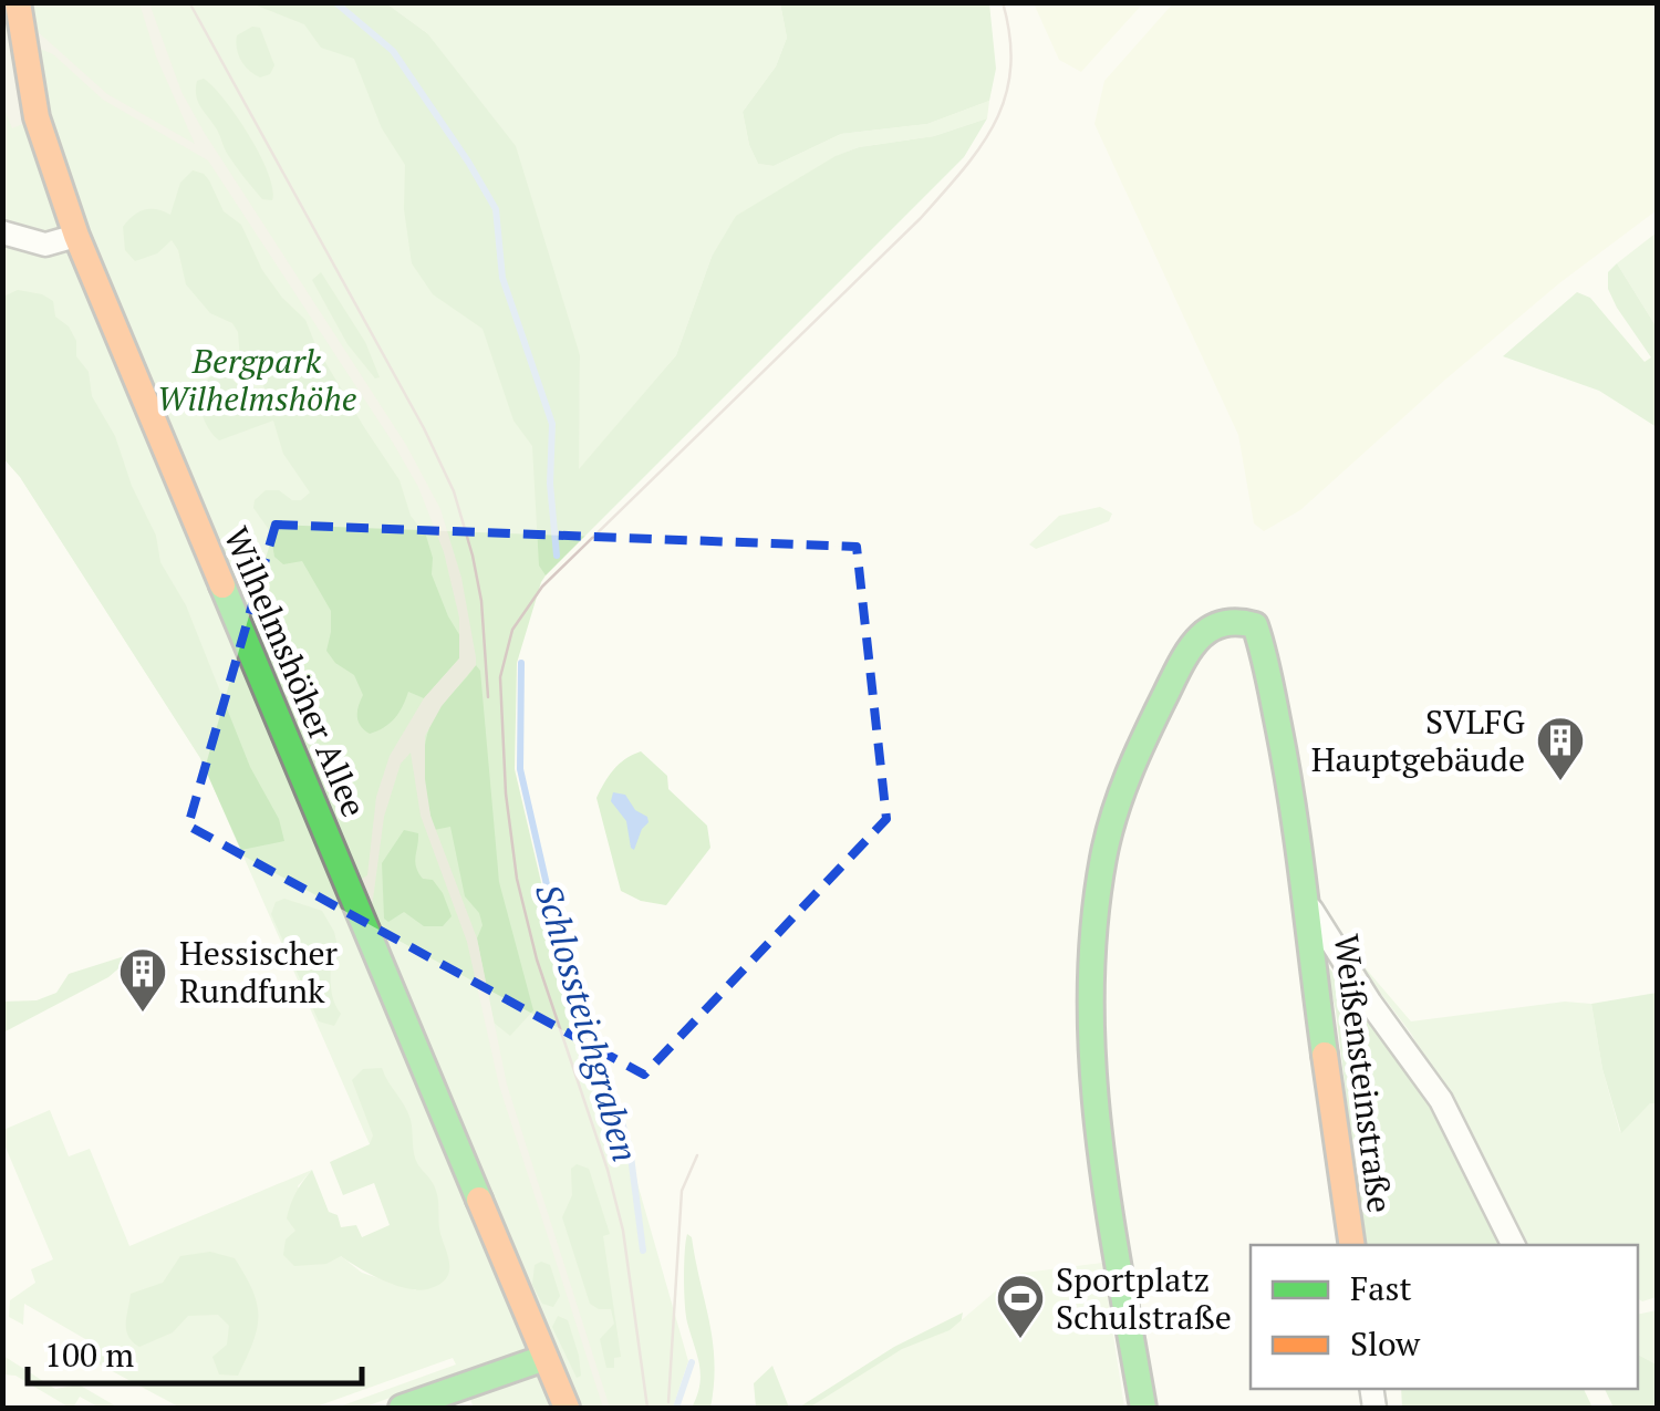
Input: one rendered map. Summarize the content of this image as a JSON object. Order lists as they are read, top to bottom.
{
  "streets": {
    "street": ["Wilhelmshöher Allee", "Weißensteinstraße"]
  },
  "water": ["Schlossteichgraben"],
  "parks": ["Bergpark Wilhelmshöhe"],
  "places": {
    "building": ["SVLFG Hauptgebäude", "Hessischer Rundfunk"],
    "sports": ["Sportplatz Schulstraße"]
  },
  "legend": ["Fast", "Slow"],
  "scale_bar": "100 m"
}
